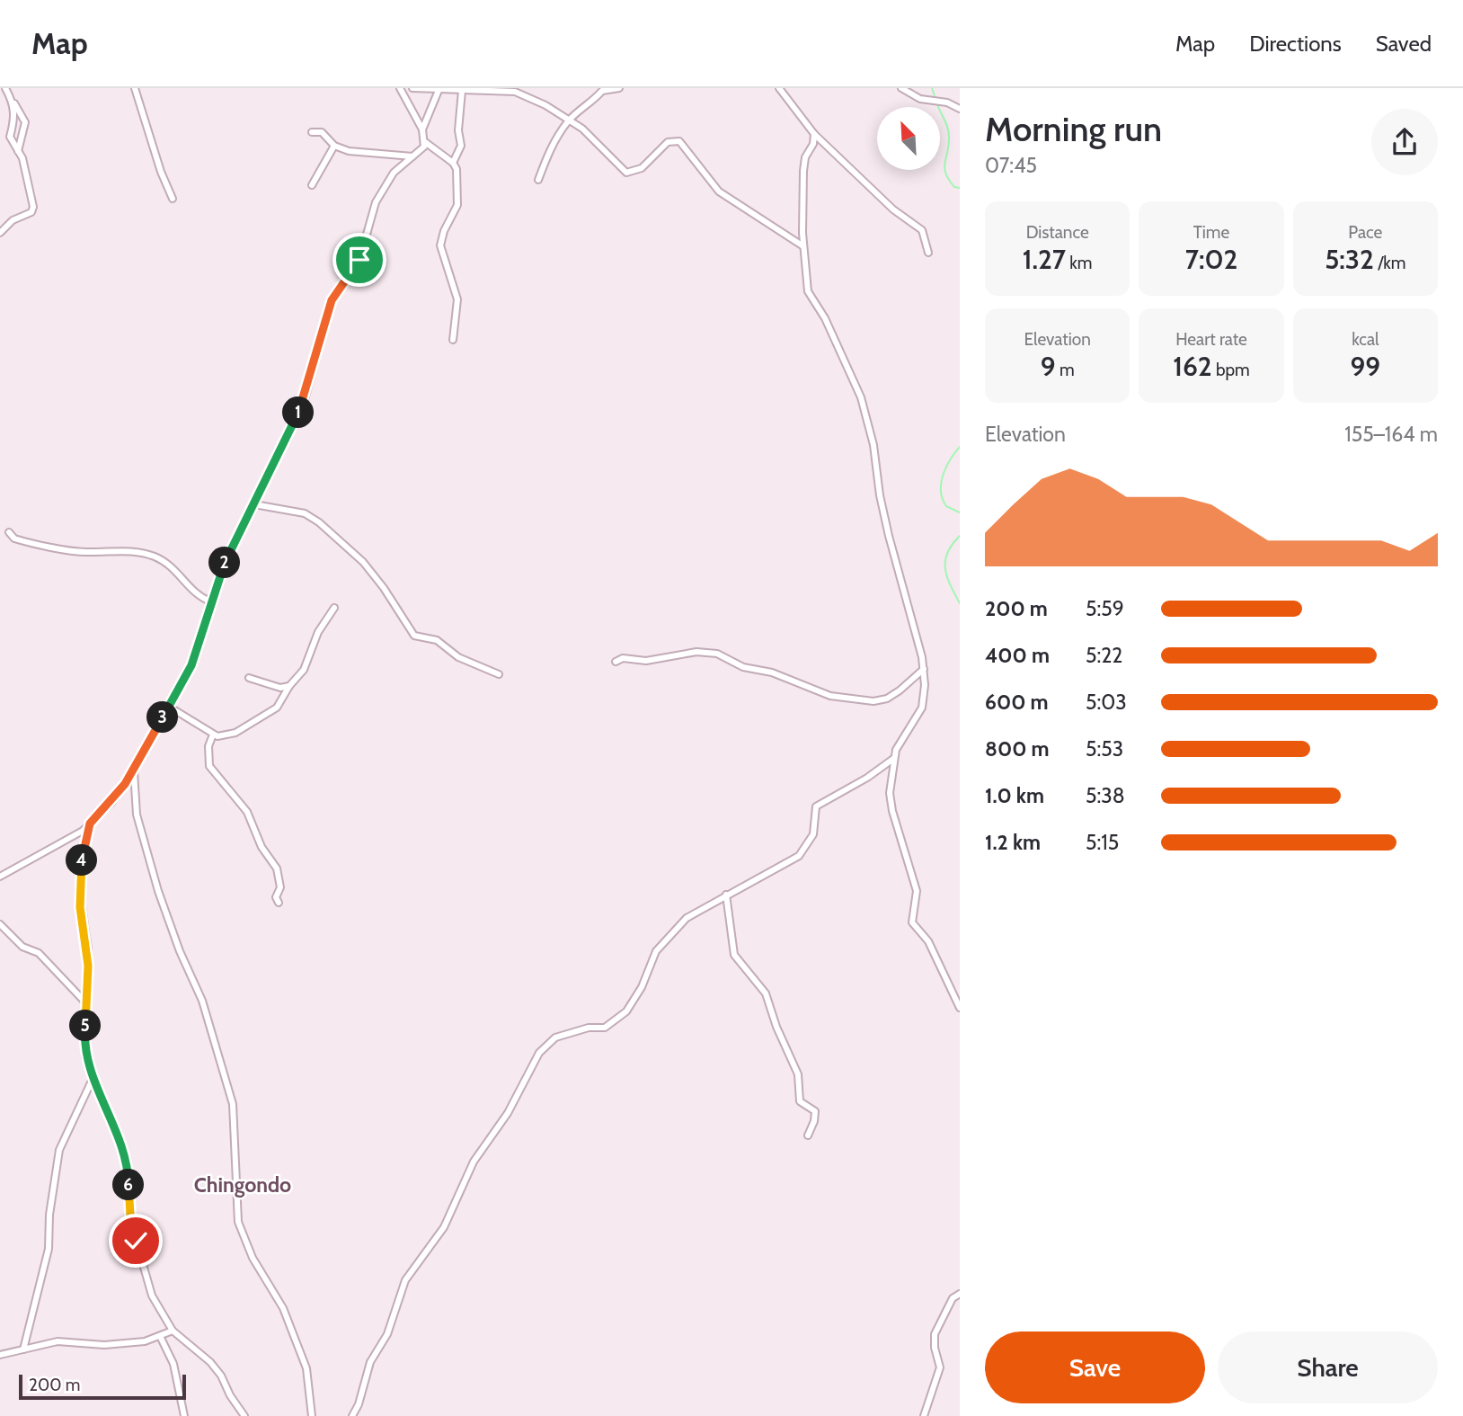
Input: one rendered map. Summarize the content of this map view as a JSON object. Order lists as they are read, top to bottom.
{
  "districts": ["Chingondo"],
  "scale_bar": "200 m",
  "north": "top left",
  "page": {
    "header": "Map",
    "nav": ["Map", "Directions", "Saved"],
    "heading": ["Morning run", "07:45"],
    "stats": [
      ["Distance", "1.27 km"],
      ["Time", "7:02"],
      ["Pace", "5:32 /km"],
      ["Elevation", "9 m"],
      ["Heart rate", "162 bpm"],
      ["kcal", "99"]
    ],
    "pins": [
      "1",
      "2",
      "3",
      "4",
      "5",
      "6"
    ],
    "chart": ["Elevation", "155–164 m"],
    "list": [
      {
        "name": "200 m",
        "note": "5:59"
      },
      {
        "name": "400 m",
        "note": "5:22"
      },
      {
        "name": "600 m",
        "note": "5:03"
      },
      {
        "name": "800 m",
        "note": "5:53"
      },
      {
        "name": "1.0 km",
        "note": "5:38"
      },
      {
        "name": "1.2 km",
        "note": "5:15"
      }
    ],
    "buttons": ["Save", "Share"],
    "scale": "200 m"
  }
}
